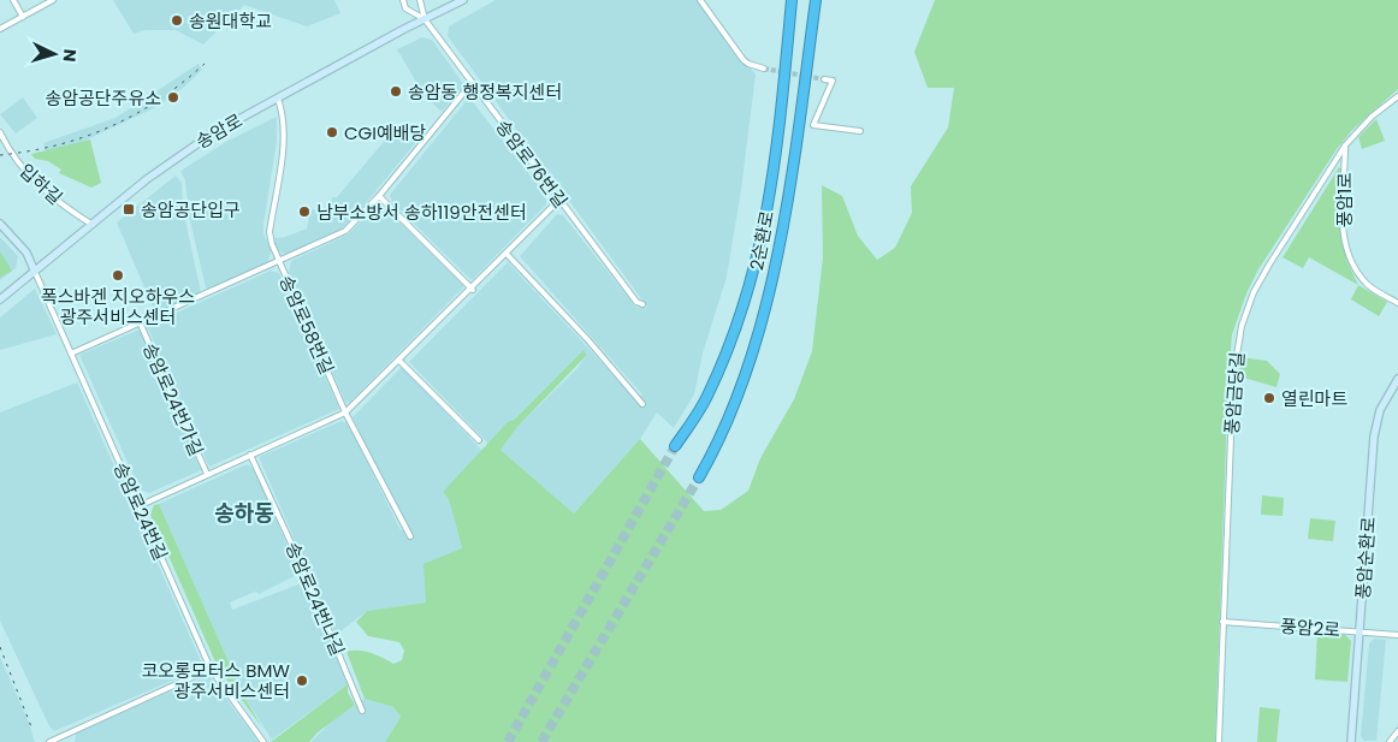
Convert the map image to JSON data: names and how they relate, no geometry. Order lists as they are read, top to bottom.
{
  "streets": {
    "highway": ["2순환로"],
    "main road": ["송암로", "풍암순환로"],
    "street": [
      "송암로76번길",
      "입하길",
      "풍암1로",
      "송암로58번길",
      "풍암금당길",
      "송암로24번가길",
      "송암로24번길",
      "송암로24번나길",
      "풍암2로"
    ]
  },
  "crossings": [
    ["송암로", "송암로76번길"],
    ["송암로", "입하길"],
    ["송암로", "송암로58번길"],
    ["송암로", "송암로24번길"],
    ["송암로76번길", "송암로24번가길"],
    ["풍암1로", "풍암금당길"],
    ["송암로58번길", "송암로24번가길"],
    ["풍암금당길", "풍암2로"],
    ["송암로24번가길", "송암로24번길"],
    ["풍암순환로", "풍암2로"]
  ],
  "districts": ["송하동"],
  "places": {
    "other": [
      "송원대학교",
      "송암동 행정복지센터",
      "송암공단주유소",
      "CGI예배당",
      "남부소방서 송하119안전센터",
      "폭스바겐 지오하우스 광주서비스센터",
      "열린마트",
      "코오롱모터스 BMW 광주서비스센터"
    ],
    "transit": ["송암공단입구"]
  },
  "north": "right"
}
